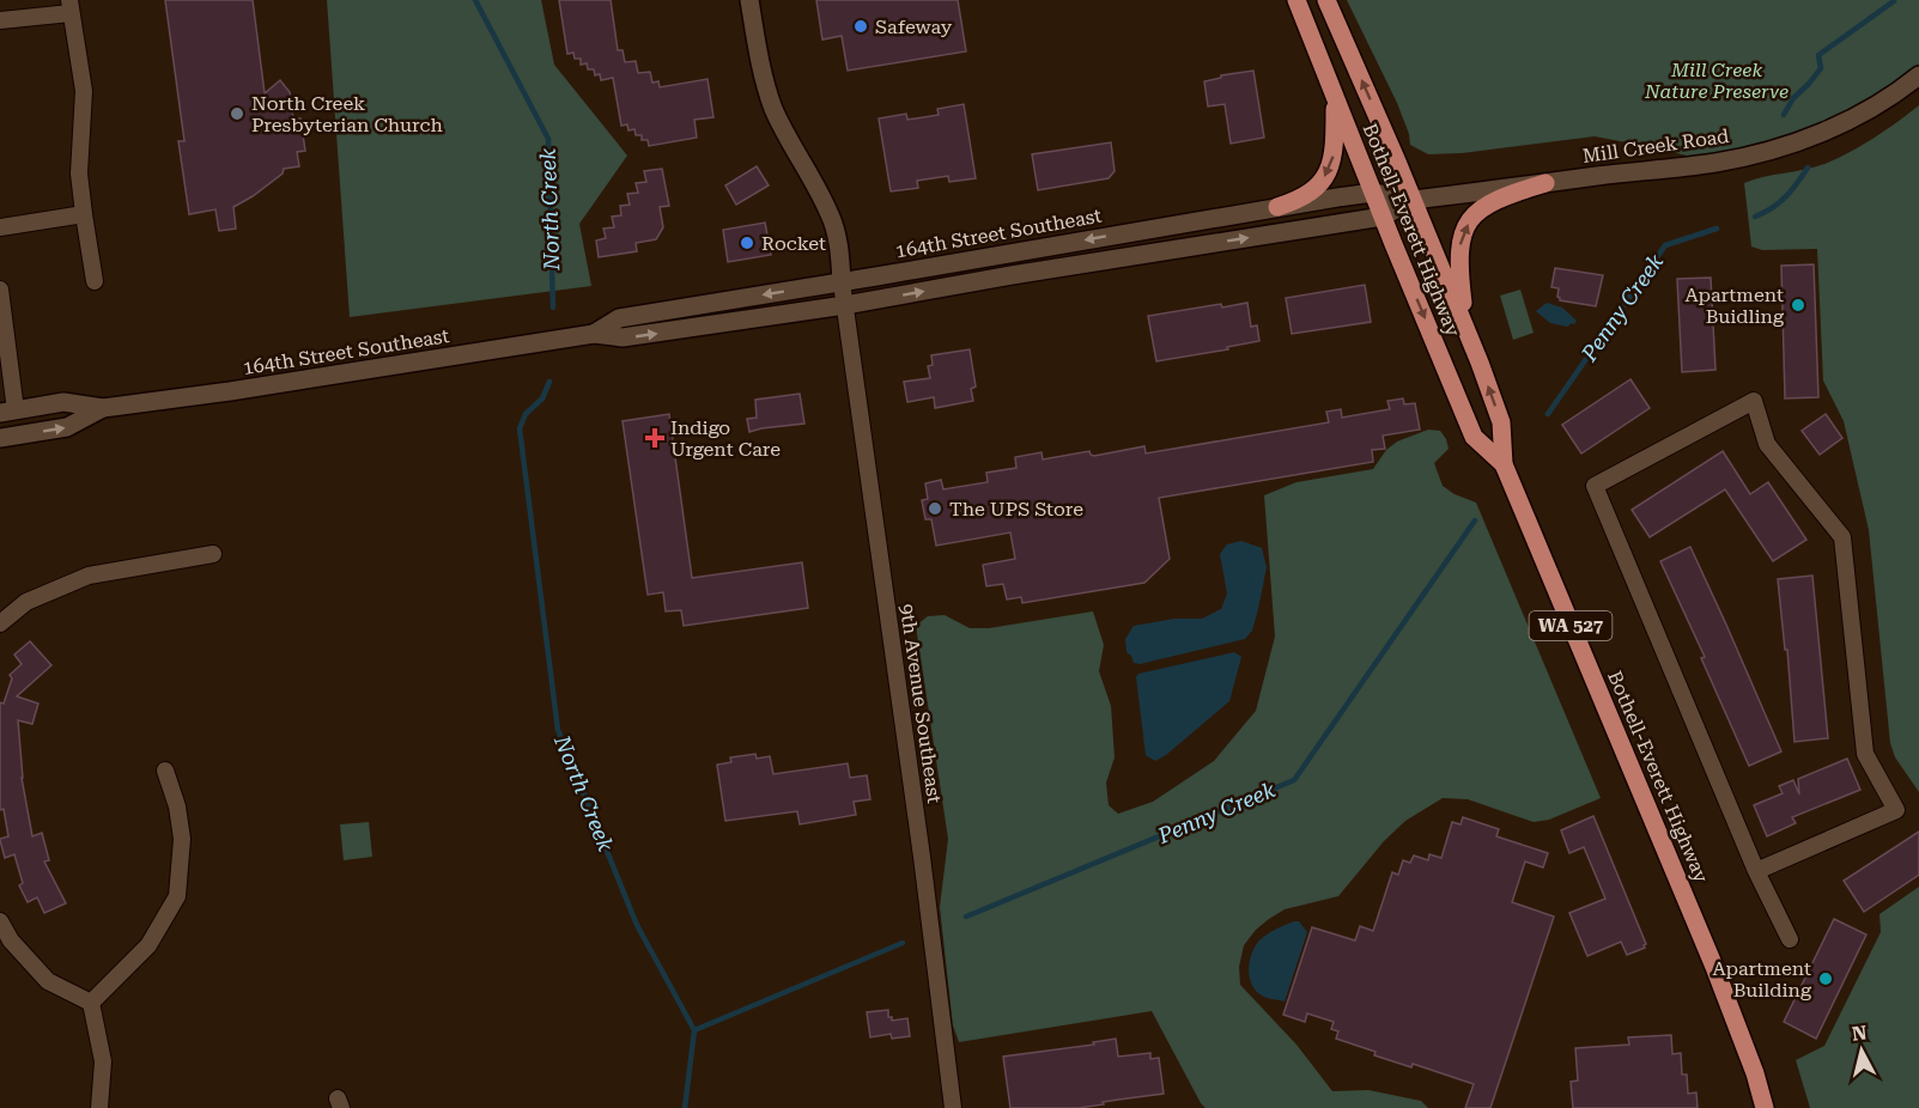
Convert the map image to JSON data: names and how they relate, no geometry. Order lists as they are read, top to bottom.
{
  "streets": {
    "main road": [
      "Mill Creek Road",
      "Bothell-Everett Highway",
      "164th Street Southeast",
      "WA 527"
    ],
    "street": ["9th Avenue Southeast"]
  },
  "crossings": [
    ["Mill Creek Road", "Bothell-Everett Highway"],
    ["Mill Creek Road", "164th Street Southeast"],
    ["Bothell-Everett Highway", "164th Street Southeast"],
    ["164th Street Southeast", "9th Avenue Southeast"]
  ],
  "water": ["North Creek", "Penny Creek"],
  "parks": ["Mill Creek Nature Preserve"],
  "places": {
    "other": [
      "Safeway",
      "North Creek Presbyterian Church",
      "Rocket",
      "Apartment Buidling",
      "The UPS Store",
      "Apartment Building"
    ],
    "health": ["Indigo Urgent Care"]
  },
  "north": "top"
}
